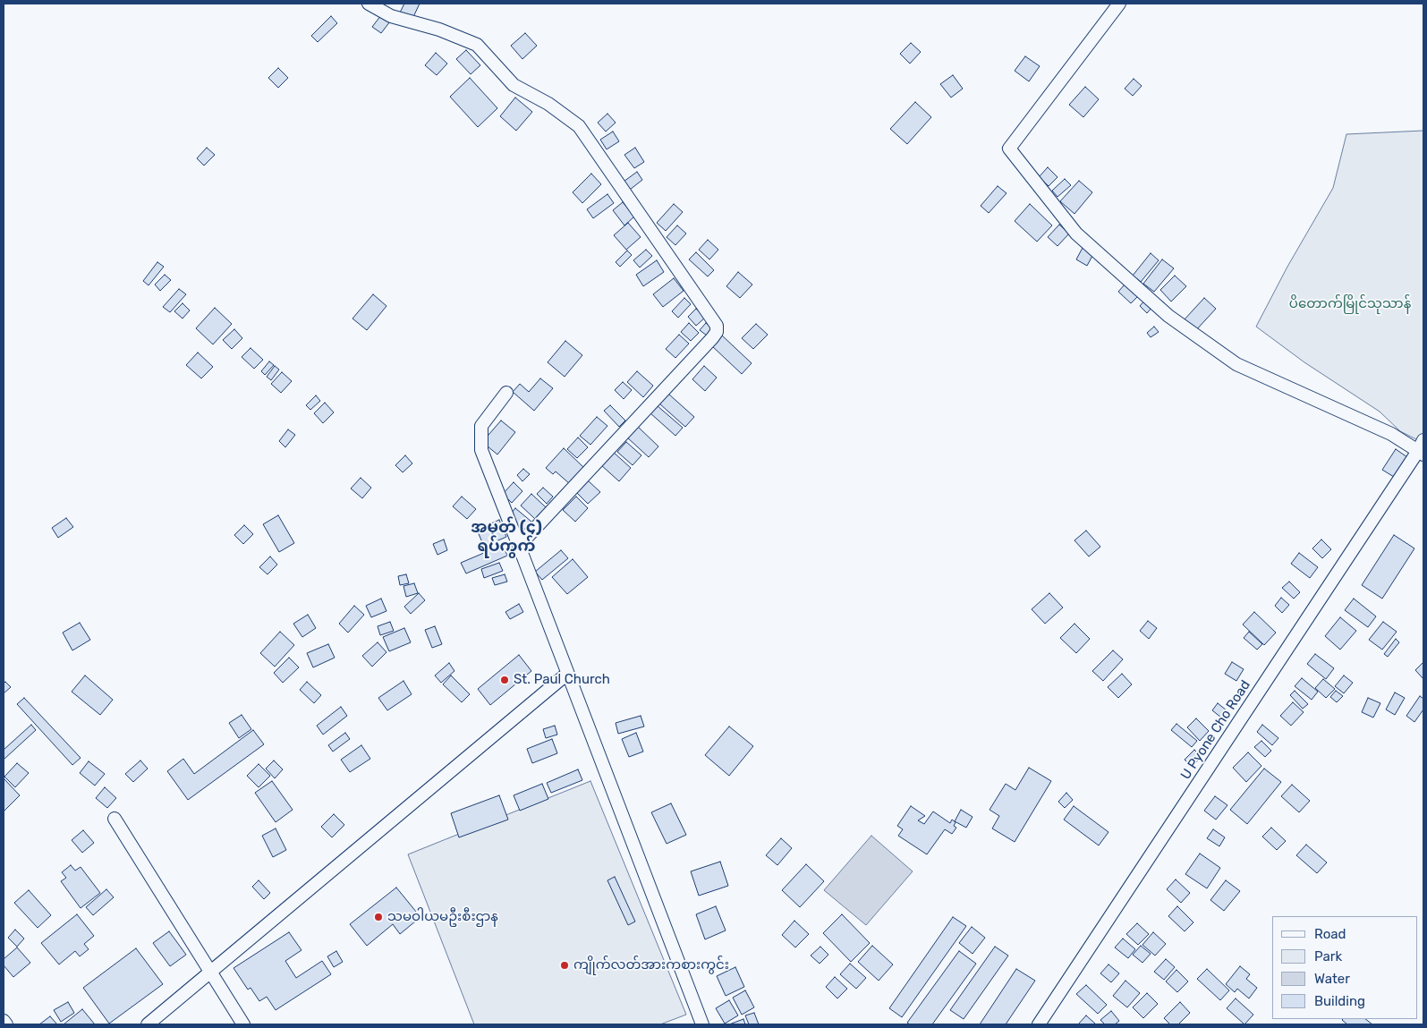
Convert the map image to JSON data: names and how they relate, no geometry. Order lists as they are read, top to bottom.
{
  "streets": {
    "street": ["U Pyone Cho Road"]
  },
  "districts": ["အမှတ် (၄) ရပ်ကွက်"],
  "parks": ["ပိတောက်မြိုင်သုသာန်"],
  "places": ["St. Paul Church", "သမဝါယမဦးစီးဌာန", "ကျိုက်လတ်အားကစားကွင်း"],
  "legend": [
    "Road",
    "Park",
    "Water",
    "Building"
  ]
}
